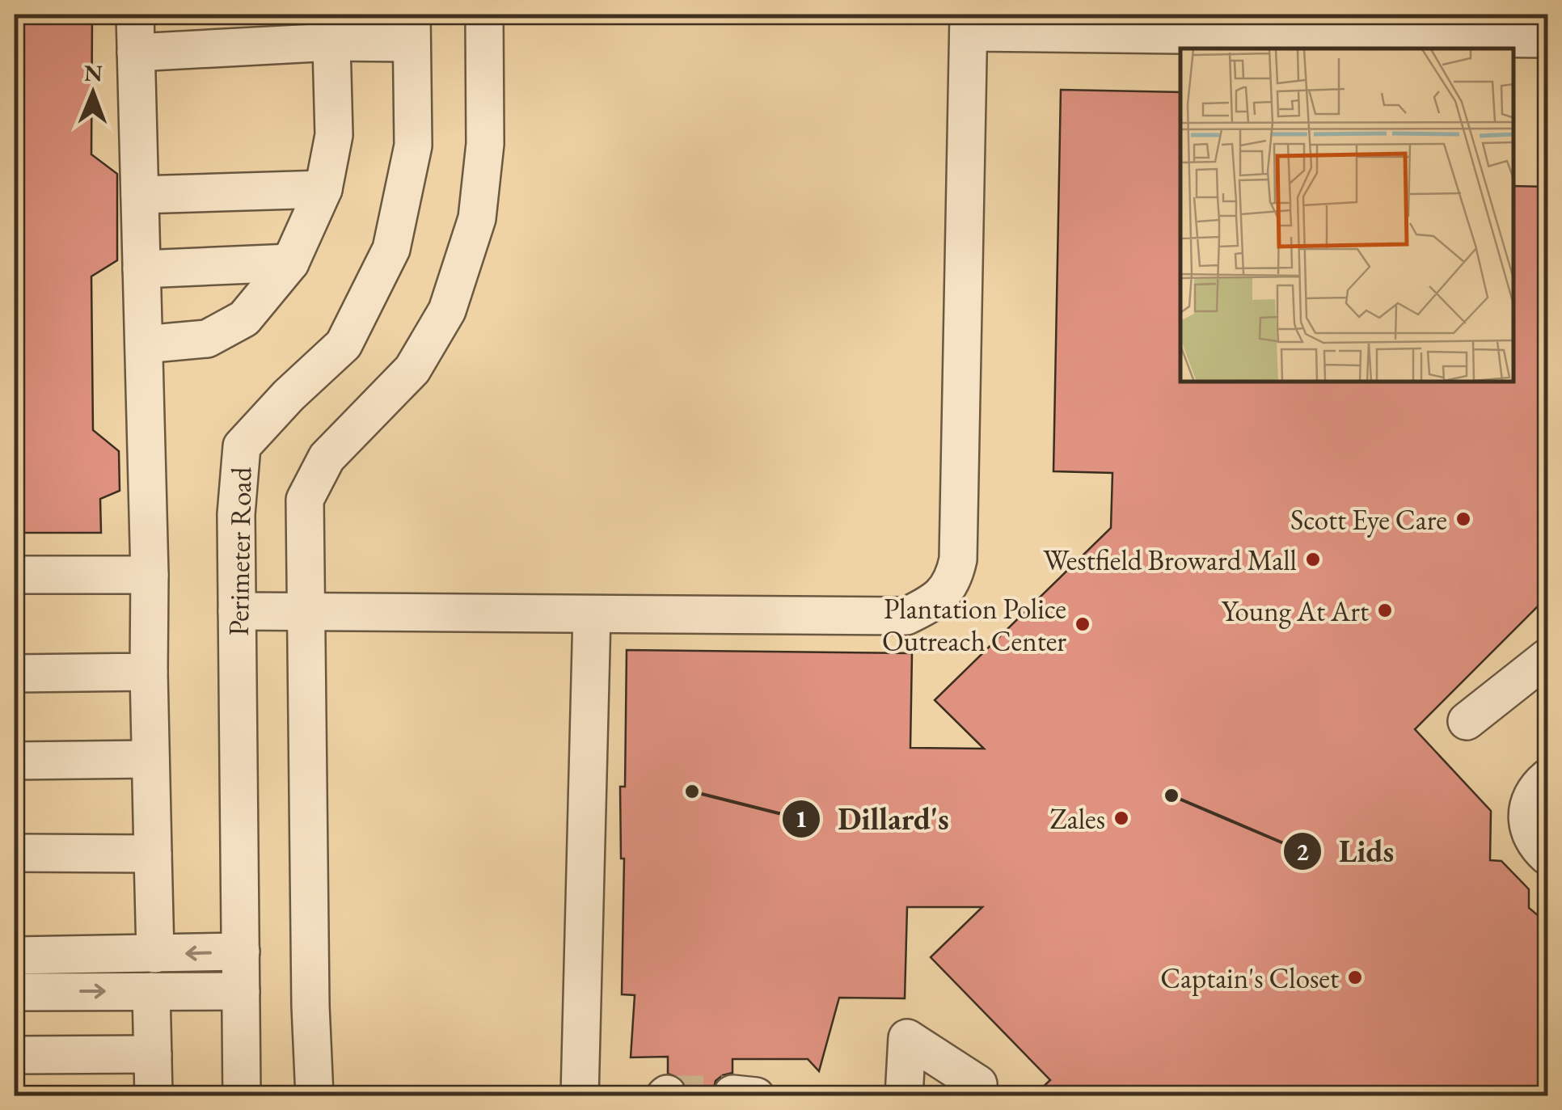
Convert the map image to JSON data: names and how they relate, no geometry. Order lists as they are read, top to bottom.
{
  "streets": {
    "street": ["Perimeter Road"]
  },
  "places": [
    "Scott Eye Care",
    "Westfield Broward Mall",
    "Young At Art",
    "Plantation Police Outreach Center",
    "Dillard's",
    "Lids",
    "Zales",
    "Captain's Closet"
  ],
  "north": "top"
}
